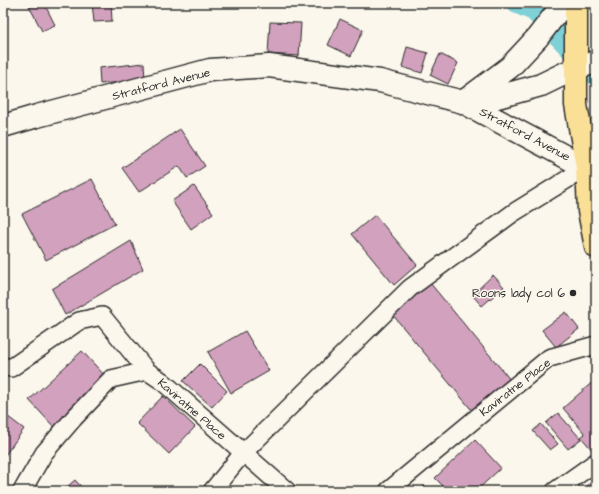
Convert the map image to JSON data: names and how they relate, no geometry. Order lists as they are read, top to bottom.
{
  "streets": {
    "main road": ["Stratford Avenue"],
    "street": ["Kaviratne Place"]
  },
  "places": ["Roons lady col 6"]
}
